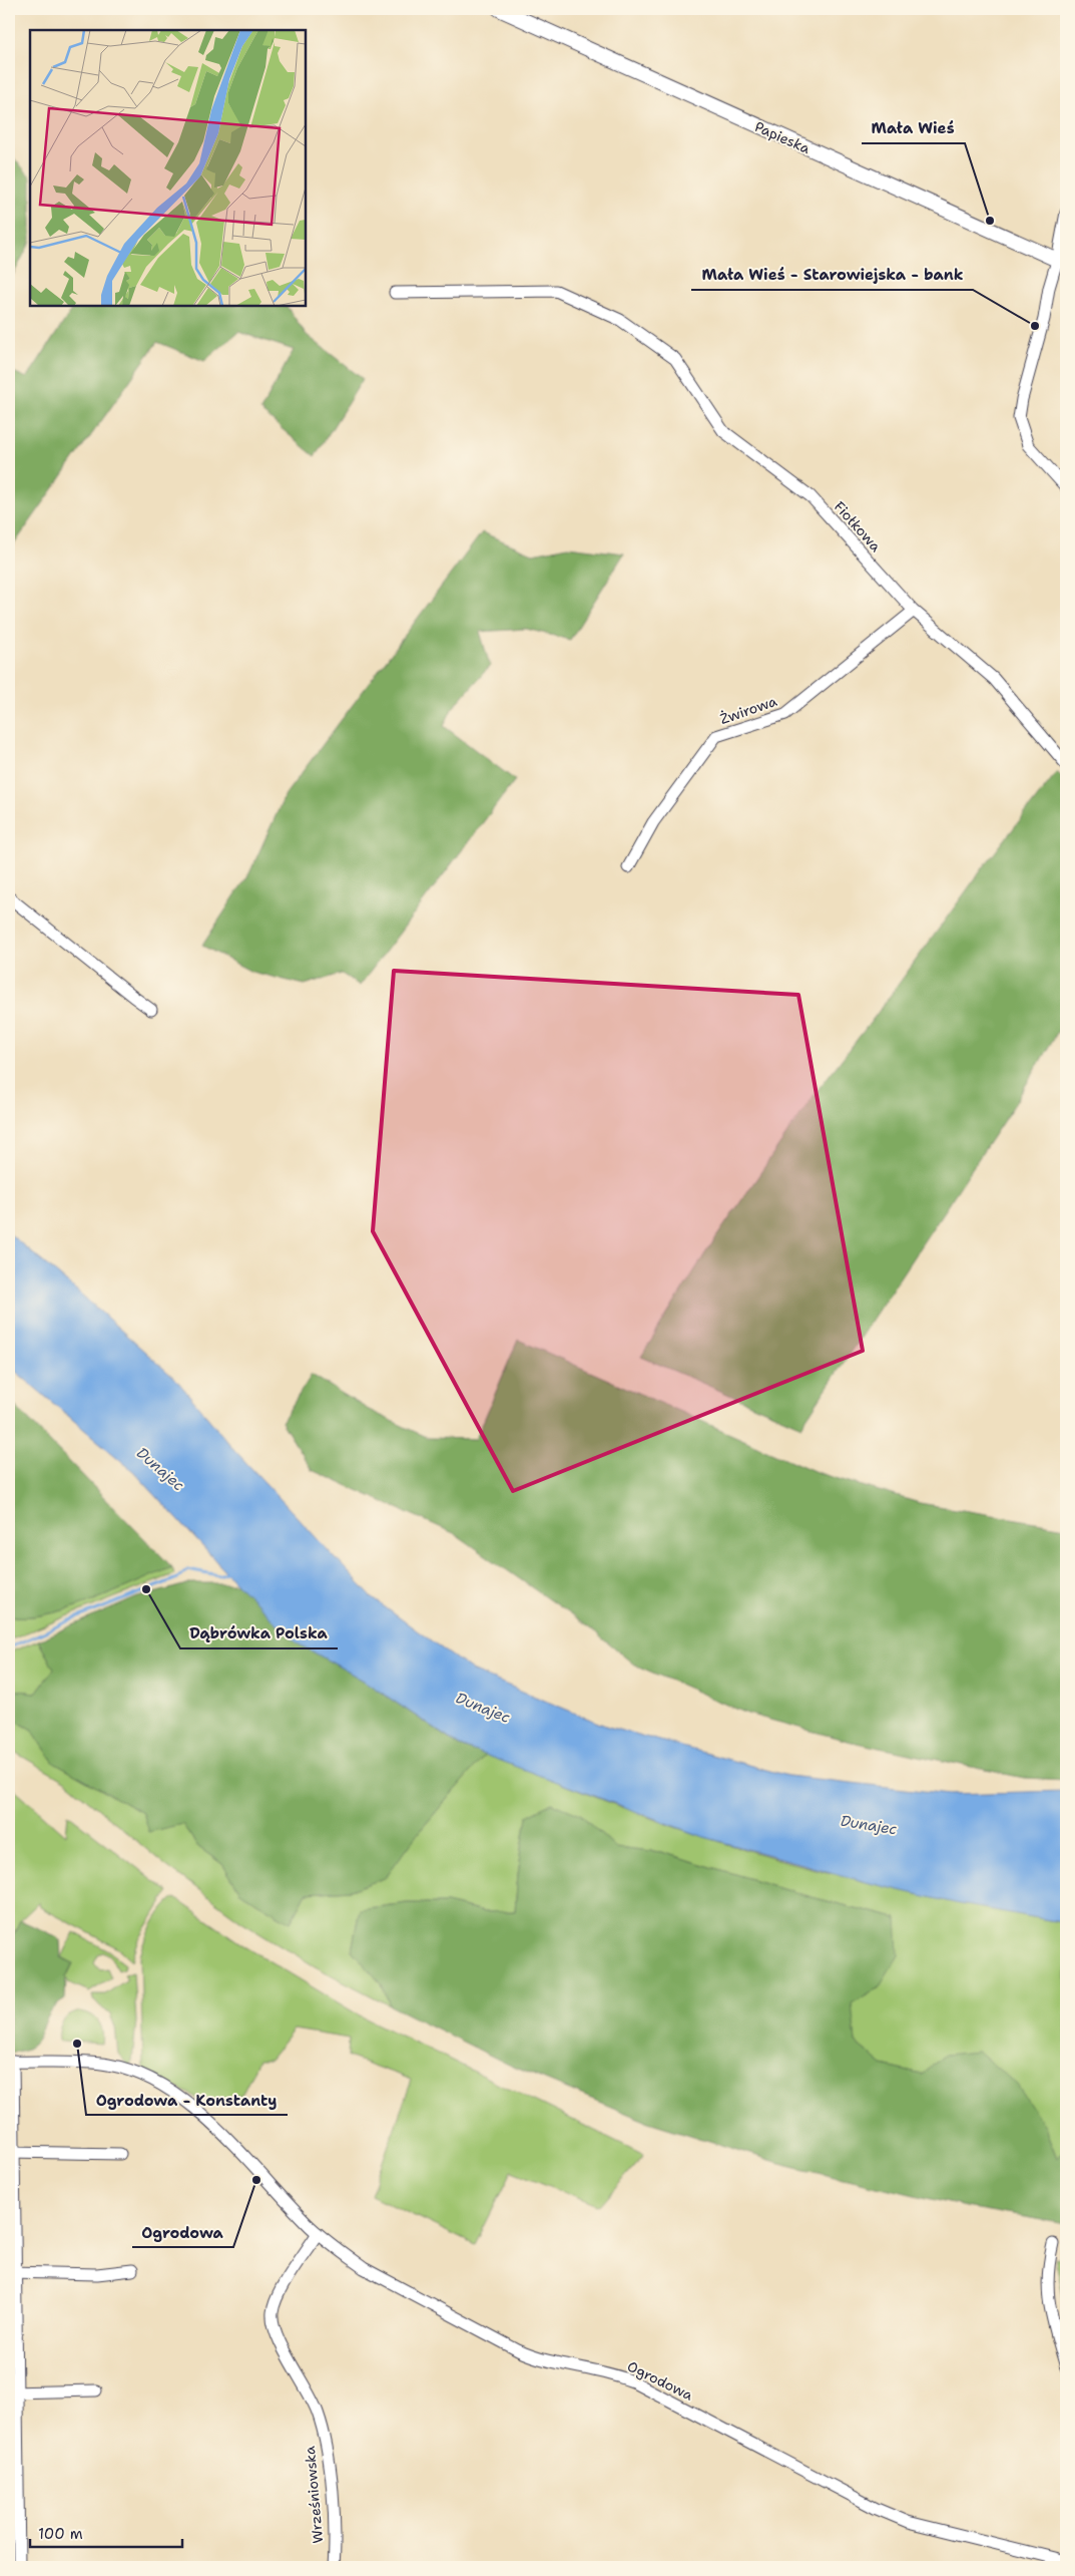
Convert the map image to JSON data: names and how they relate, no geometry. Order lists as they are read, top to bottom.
{
  "streets": {
    "street": [
      "Papieska",
      "Fiołkowa",
      "Żwirowa",
      "Ogrodowa",
      "Wrześniowska"
    ]
  },
  "crossings": [
    ["Fiołkowa", "Żwirowa"],
    ["Ogrodowa", "Wrześniowska"]
  ],
  "water": ["Dunajec"],
  "places": [
    "Mała Wieś",
    "Mała Wieś - Starowiejska - bank",
    "Dąbrówka Polska",
    "Ogrodowa - Konstanty",
    "Ogrodowa"
  ],
  "scale_bar": "100 m"
}
